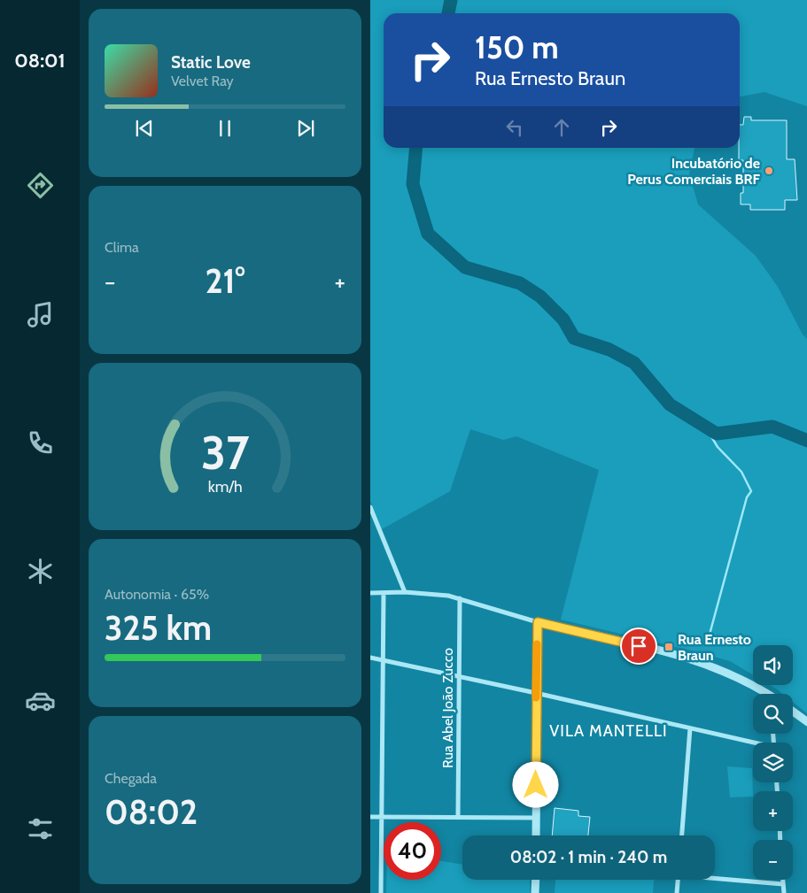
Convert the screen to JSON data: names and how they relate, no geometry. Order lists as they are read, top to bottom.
{
  "streets": {
    "street": ["Rua Abel João Zucco"]
  },
  "districts": ["VILA MANTELLI"],
  "places": {
    "other": ["Incubatório de Perus Comerciais BRF"],
    "transit": ["Rua Ernesto Braun"]
  },
  "page": {
    "tabs": "08:01",
    "turn": ["150 m", "Rua Ernesto Braun"],
    "song": ["Static Love", "Velvet Ray"],
    "tile": [
      "Clima",
      ["Autonomia · 65%", "325 km"],
      ["Chegada", "08:02"]
    ],
    "heat": ["−", "21°", "+"],
    "map_buttons": ["+", "−"],
    "limit": "40",
    "trip": "08:02 · 1 min · 240 m",
    "gauge": ["37", "km/h"]
  }
}
